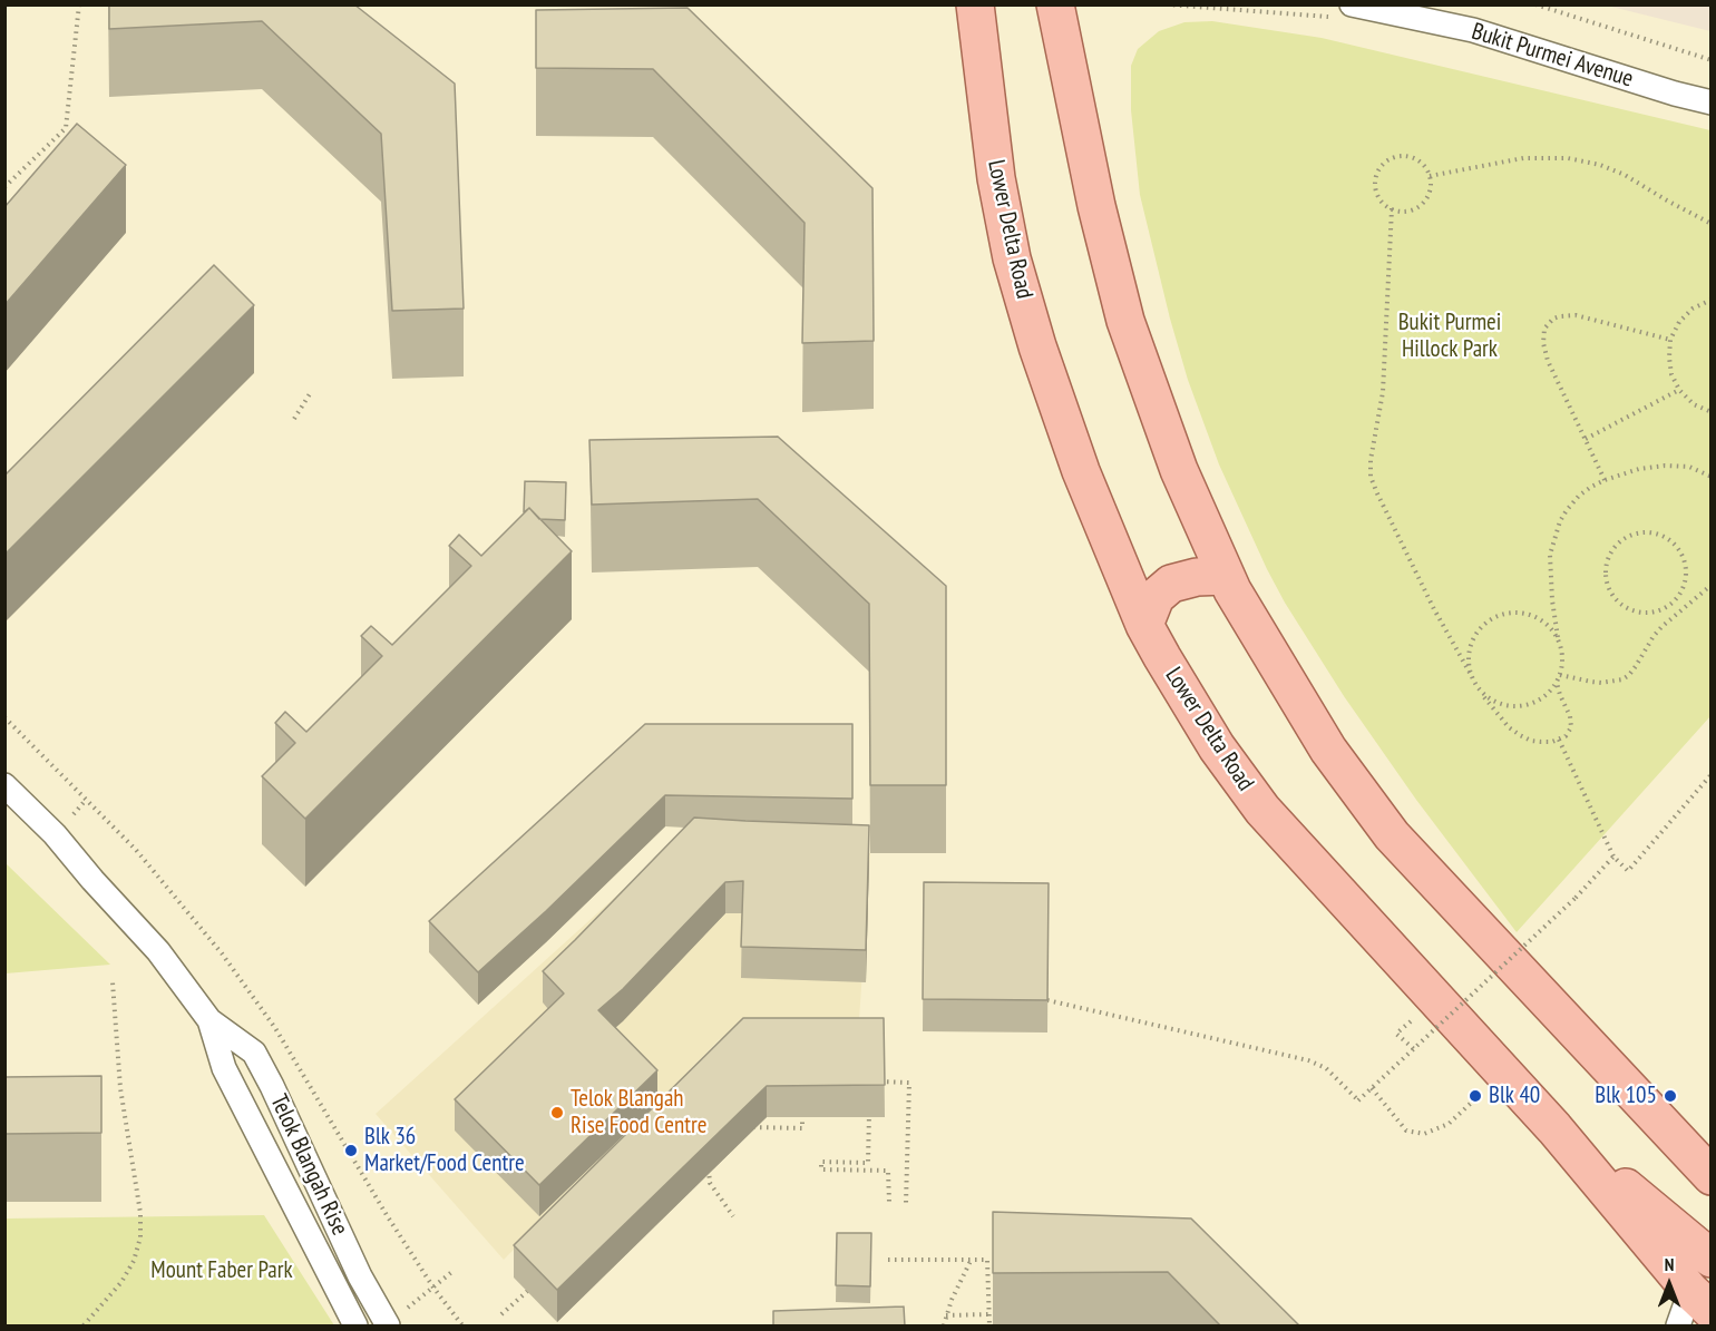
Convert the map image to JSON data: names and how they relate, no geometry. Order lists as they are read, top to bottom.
{
  "streets": {
    "main road": ["Lower Delta Road"],
    "street": ["Bukit Purmei Avenue", "Telok Blangah Rise"]
  },
  "parks": ["Bukit Purmei Hillock Park", "Mount Faber Park"],
  "places": [
    "Blk 40",
    "Blk 105",
    "Telok Blangah Rise Food Centre",
    "Blk 36 Market/Food Centre"
  ],
  "north": "top"
}
